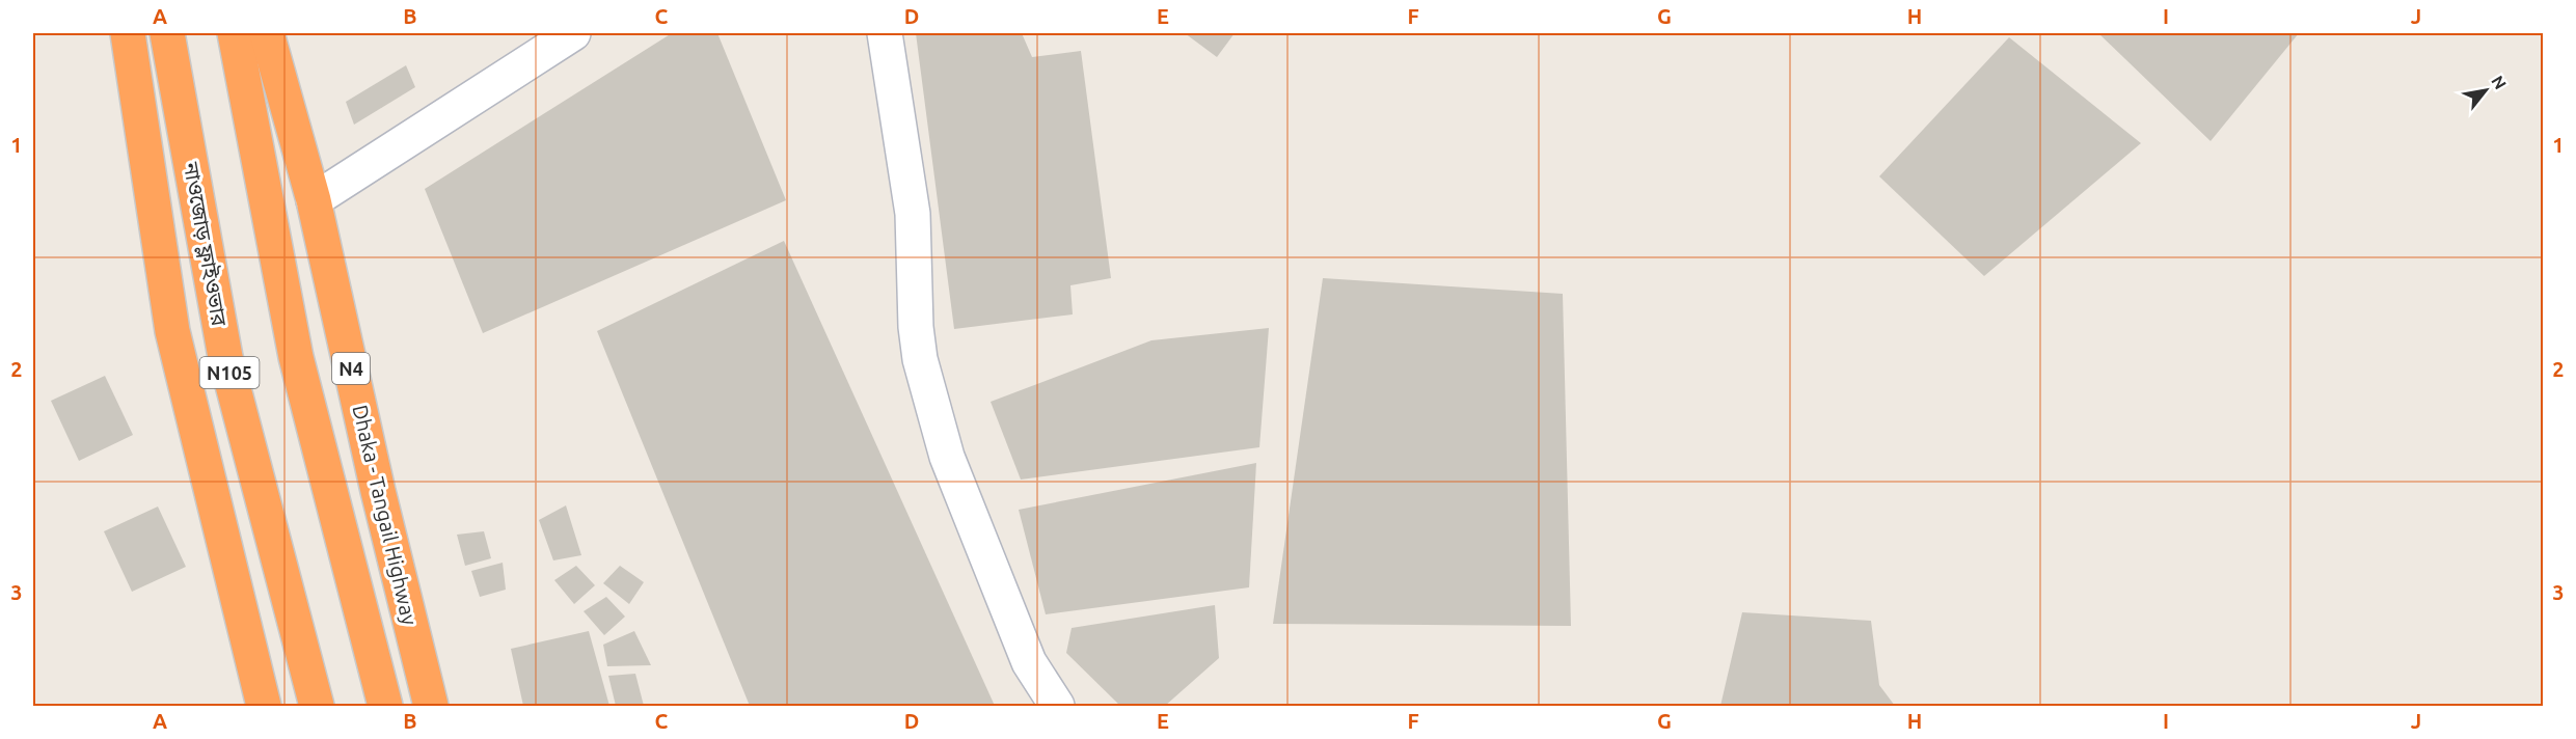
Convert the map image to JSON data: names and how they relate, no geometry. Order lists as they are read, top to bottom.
{
  "streets": {
    "highway": [
      "নাওজোড় ফ্লাইওভার",
      "N4",
      "N105",
      "Dhaka - Tangail Highway"
    ]
  },
  "north": "top right",
  "grid": {
    "columns": [
      "A",
      "B",
      "C",
      "D",
      "E",
      "F",
      "G",
      "H",
      "I",
      "J"
    ],
    "rows": ["1", "2", "3"]
  }
}
